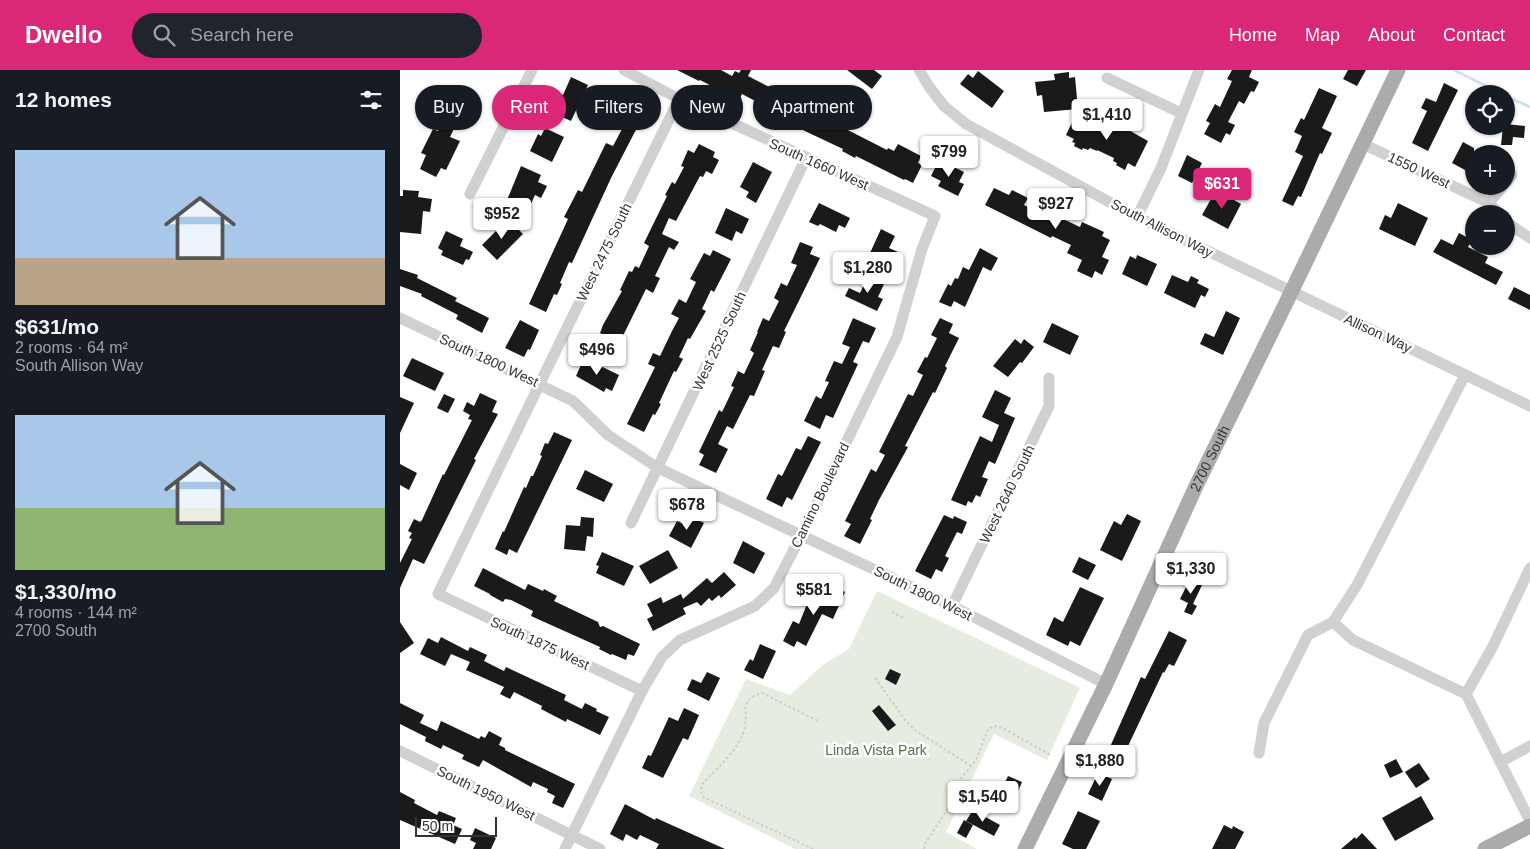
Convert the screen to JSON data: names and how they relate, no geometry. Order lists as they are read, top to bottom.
{
  "streets": {
    "main road": ["2700 South"],
    "street": [
      "South 1660 West",
      "1550 West",
      "South Allison Way",
      "West 2475 South",
      "Allison Way",
      "West 2525 South",
      "South 1800 West",
      "West 2640 South",
      "Camino Boulevard",
      "South 1875 West",
      "South 1950 West"
    ]
  },
  "crossings": [
    ["South 1660 West", "West 2525 South"],
    ["South 1660 West", "Camino Boulevard"],
    ["1550 West", "2700 South"],
    ["South Allison Way", "Allison Way"],
    ["South Allison Way", "2700 South"],
    ["West 2475 South", "South 1800 West"],
    ["West 2475 South", "South 1875 West"],
    ["Allison Way", "2700 South"],
    ["West 2525 South", "South 1800 West"],
    ["South 1800 West", "2700 South"],
    ["South 1800 West", "West 2640 South"],
    ["South 1800 West", "Camino Boulevard"],
    ["Camino Boulevard", "South 1875 West"],
    ["Camino Boulevard", "South 1950 West"]
  ],
  "parks": ["Linda Vista Park"],
  "scale_bar": "50 m",
  "page": {
    "header": "Dwello",
    "search": "Search here",
    "nav": [
      "Home",
      "Map",
      "About",
      "Contact"
    ],
    "heading": "12 homes",
    "map_buttons": ["+", "−"],
    "chip": [
      "Buy",
      "Rent",
      "Filters",
      "New",
      "Apartment"
    ],
    "price": [
      "$1,410",
      "$799",
      "$631",
      "$927",
      "$952",
      "$1,280",
      "$496",
      "$678",
      "$1,330",
      "$581",
      "$1,880",
      "$1,540"
    ],
    "list": [
      {
        "name": "$631/mo",
        "note": "2 rooms · 64 m² · South Allison Way"
      },
      {
        "name": "$1,330/mo",
        "note": "4 rooms · 144 m² · 2700 South"
      }
    ],
    "scale": "50 m"
  }
}
